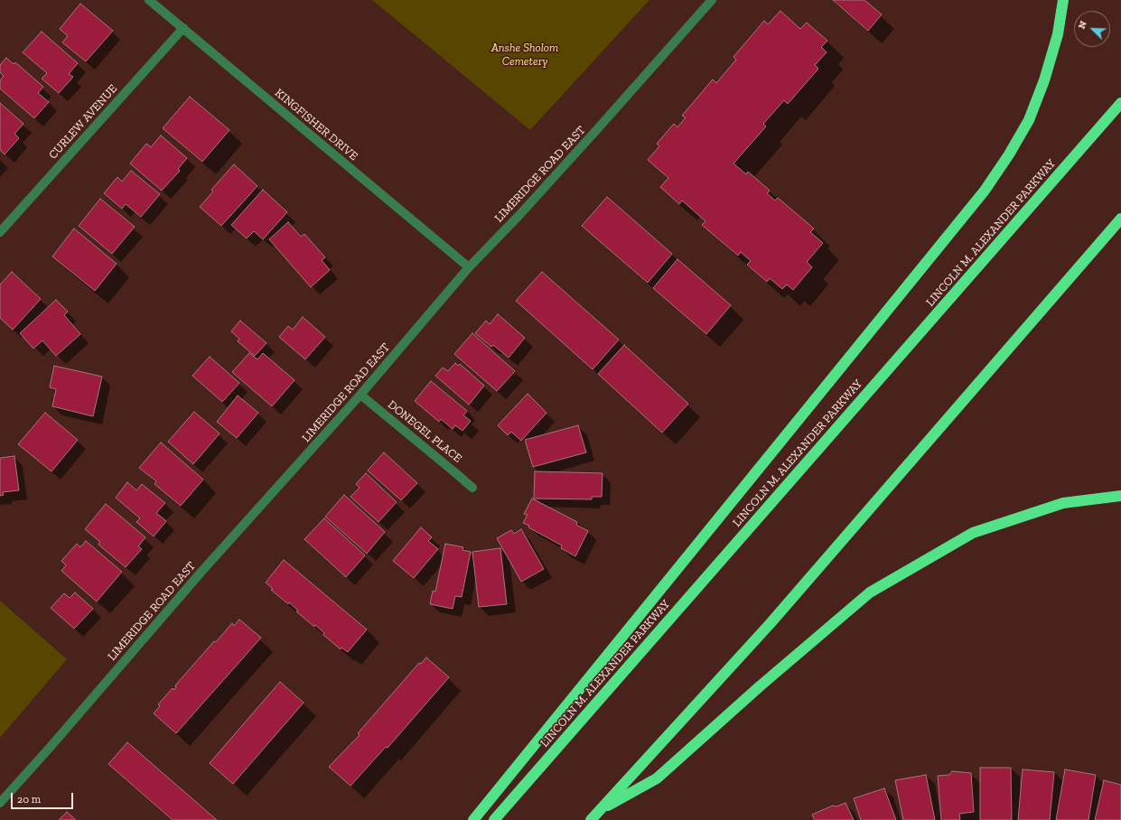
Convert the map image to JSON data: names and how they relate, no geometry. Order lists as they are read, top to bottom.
{
  "streets": {
    "highway": ["LINCOLN M. ALEXANDER PARKWAY"],
    "street": [
      "CURLEW AVENUE",
      "KINGFISHER DRIVE",
      "LIMERIDGE ROAD EAST",
      "DONEGEL PLACE"
    ]
  },
  "crossings": [
    ["CURLEW AVENUE", "KINGFISHER DRIVE"],
    ["KINGFISHER DRIVE", "LIMERIDGE ROAD EAST"],
    ["LIMERIDGE ROAD EAST", "DONEGEL PLACE"]
  ],
  "parks": ["Anshe Sholom Cemetery"],
  "scale_bar": "20 m",
  "north": "top left"
}
